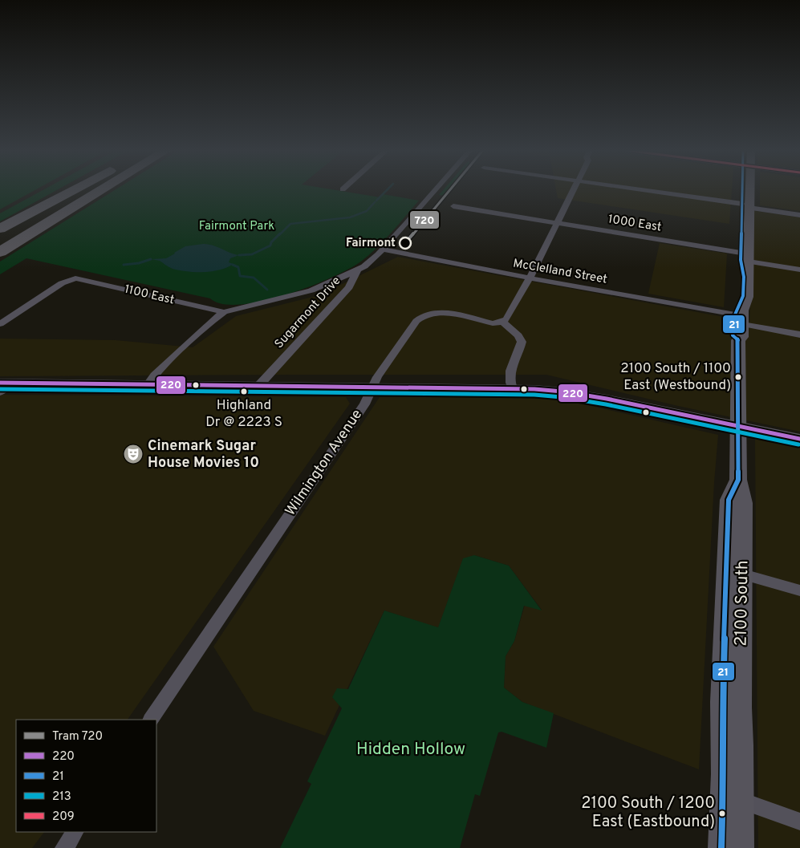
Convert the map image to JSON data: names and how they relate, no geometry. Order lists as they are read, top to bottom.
{
  "streets": {
    "main road": ["2100 South"],
    "street": [
      "1000 East",
      "McClelland Street",
      "1100 East",
      "Sugarmont Drive",
      "Wilmington Avenue"
    ]
  },
  "crossings": [
    ["1000 East", "2100 South"],
    ["McClelland Street", "Sugarmont Drive"],
    ["McClelland Street", "2100 South"]
  ],
  "parks": ["Fairmont Park", "Hidden Hollow"],
  "places": {
    "other": [
      "Fairmont",
      "2100 South / 1100 East (Westbound)",
      "Highland Dr @ 2223 S",
      "2100 South / 1200 East (Eastbound)"
    ],
    "theatre": ["Cinemark Sugar House Movies 10"]
  },
  "lines": [
    "tram line 720",
    "transit line 21",
    "transit line 220",
    "transit line 213"
  ],
  "legend": [
    "Tram 720",
    "220",
    "21",
    "213",
    "209"
  ]
}
